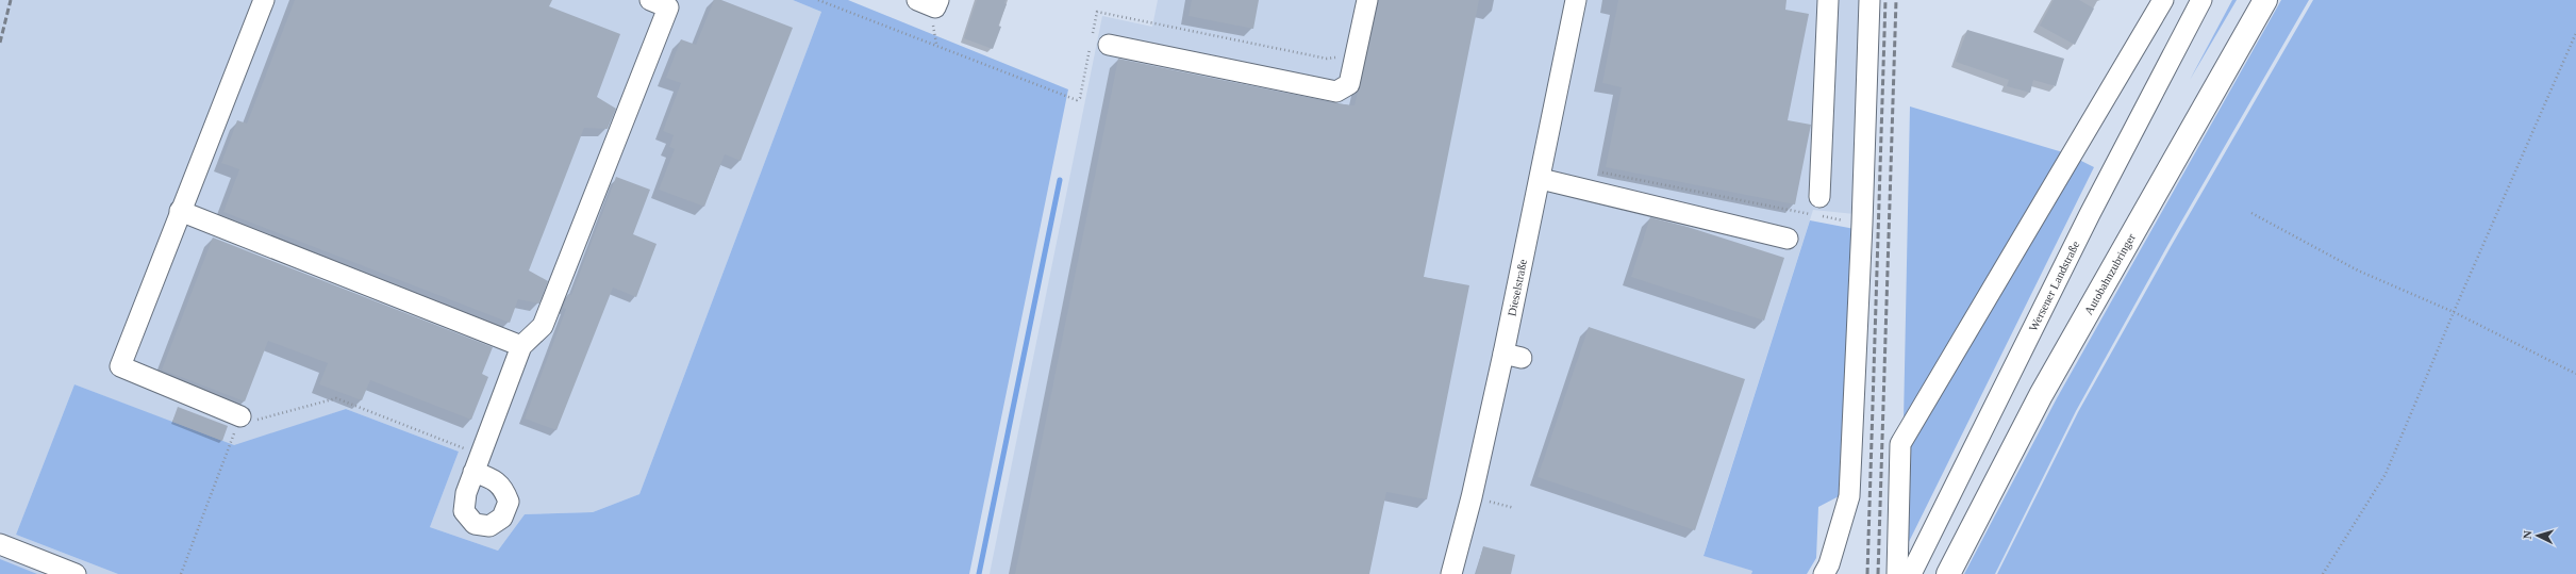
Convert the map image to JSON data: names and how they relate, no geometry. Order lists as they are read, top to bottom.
{
  "streets": {
    "highway": ["Autobahnzubringer"],
    "street": ["Wersener Landstraße", "Dieselstraße"]
  },
  "north": "left"
}
